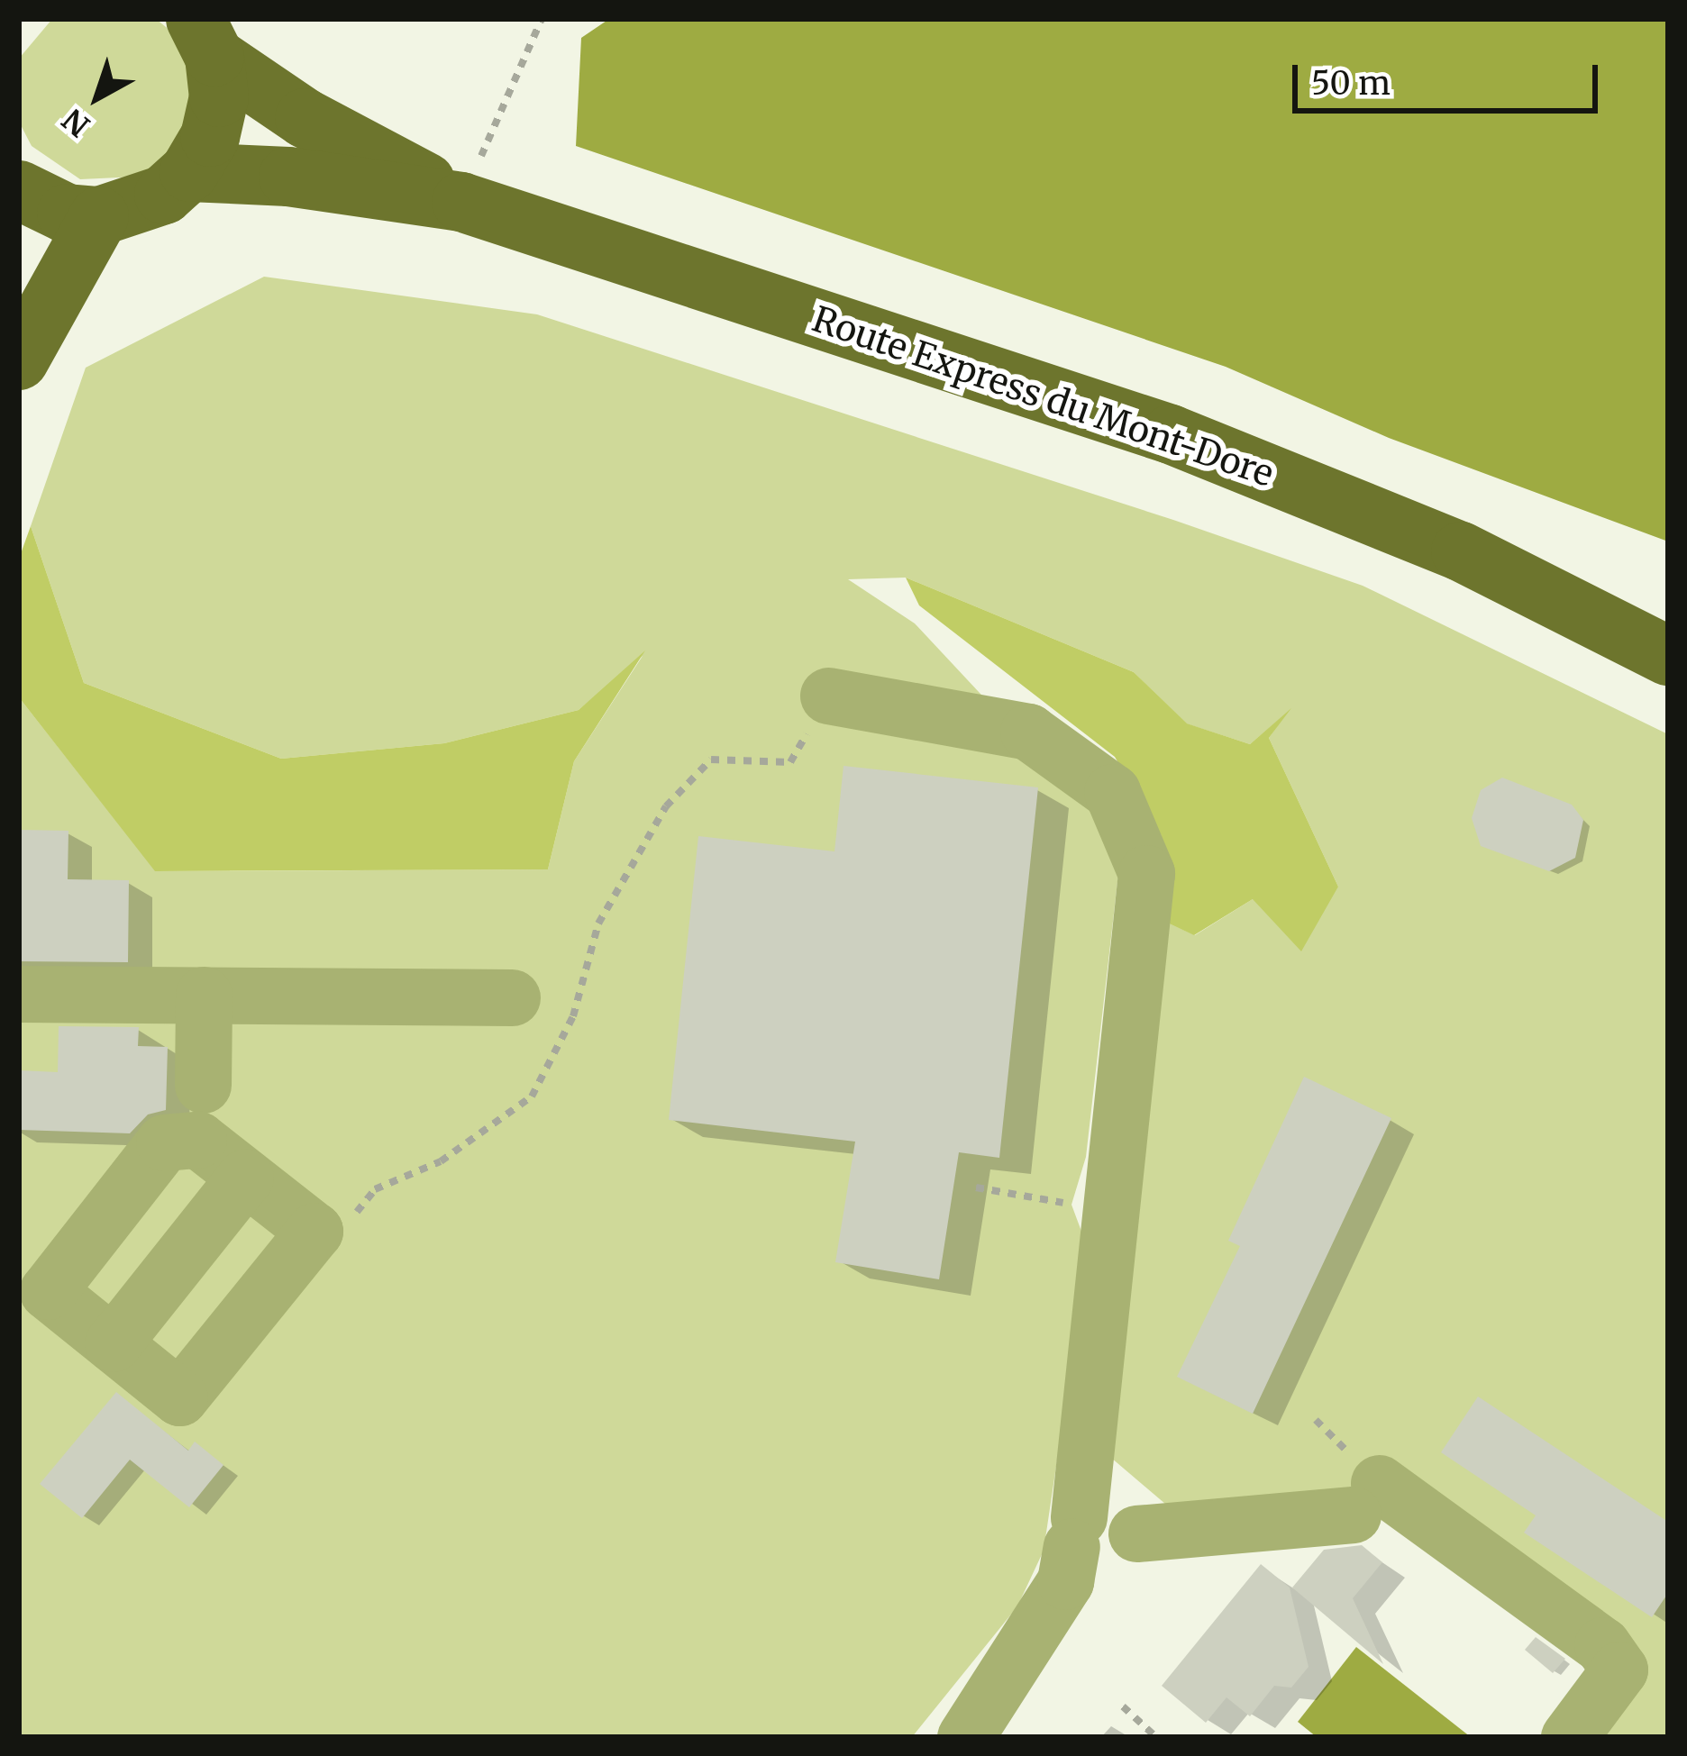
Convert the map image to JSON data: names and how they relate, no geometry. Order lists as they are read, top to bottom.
{
  "streets": {
    "main road": ["Route Express du Mont-Dore"]
  },
  "scale_bar": "50 m",
  "north": "bottom left"
}
